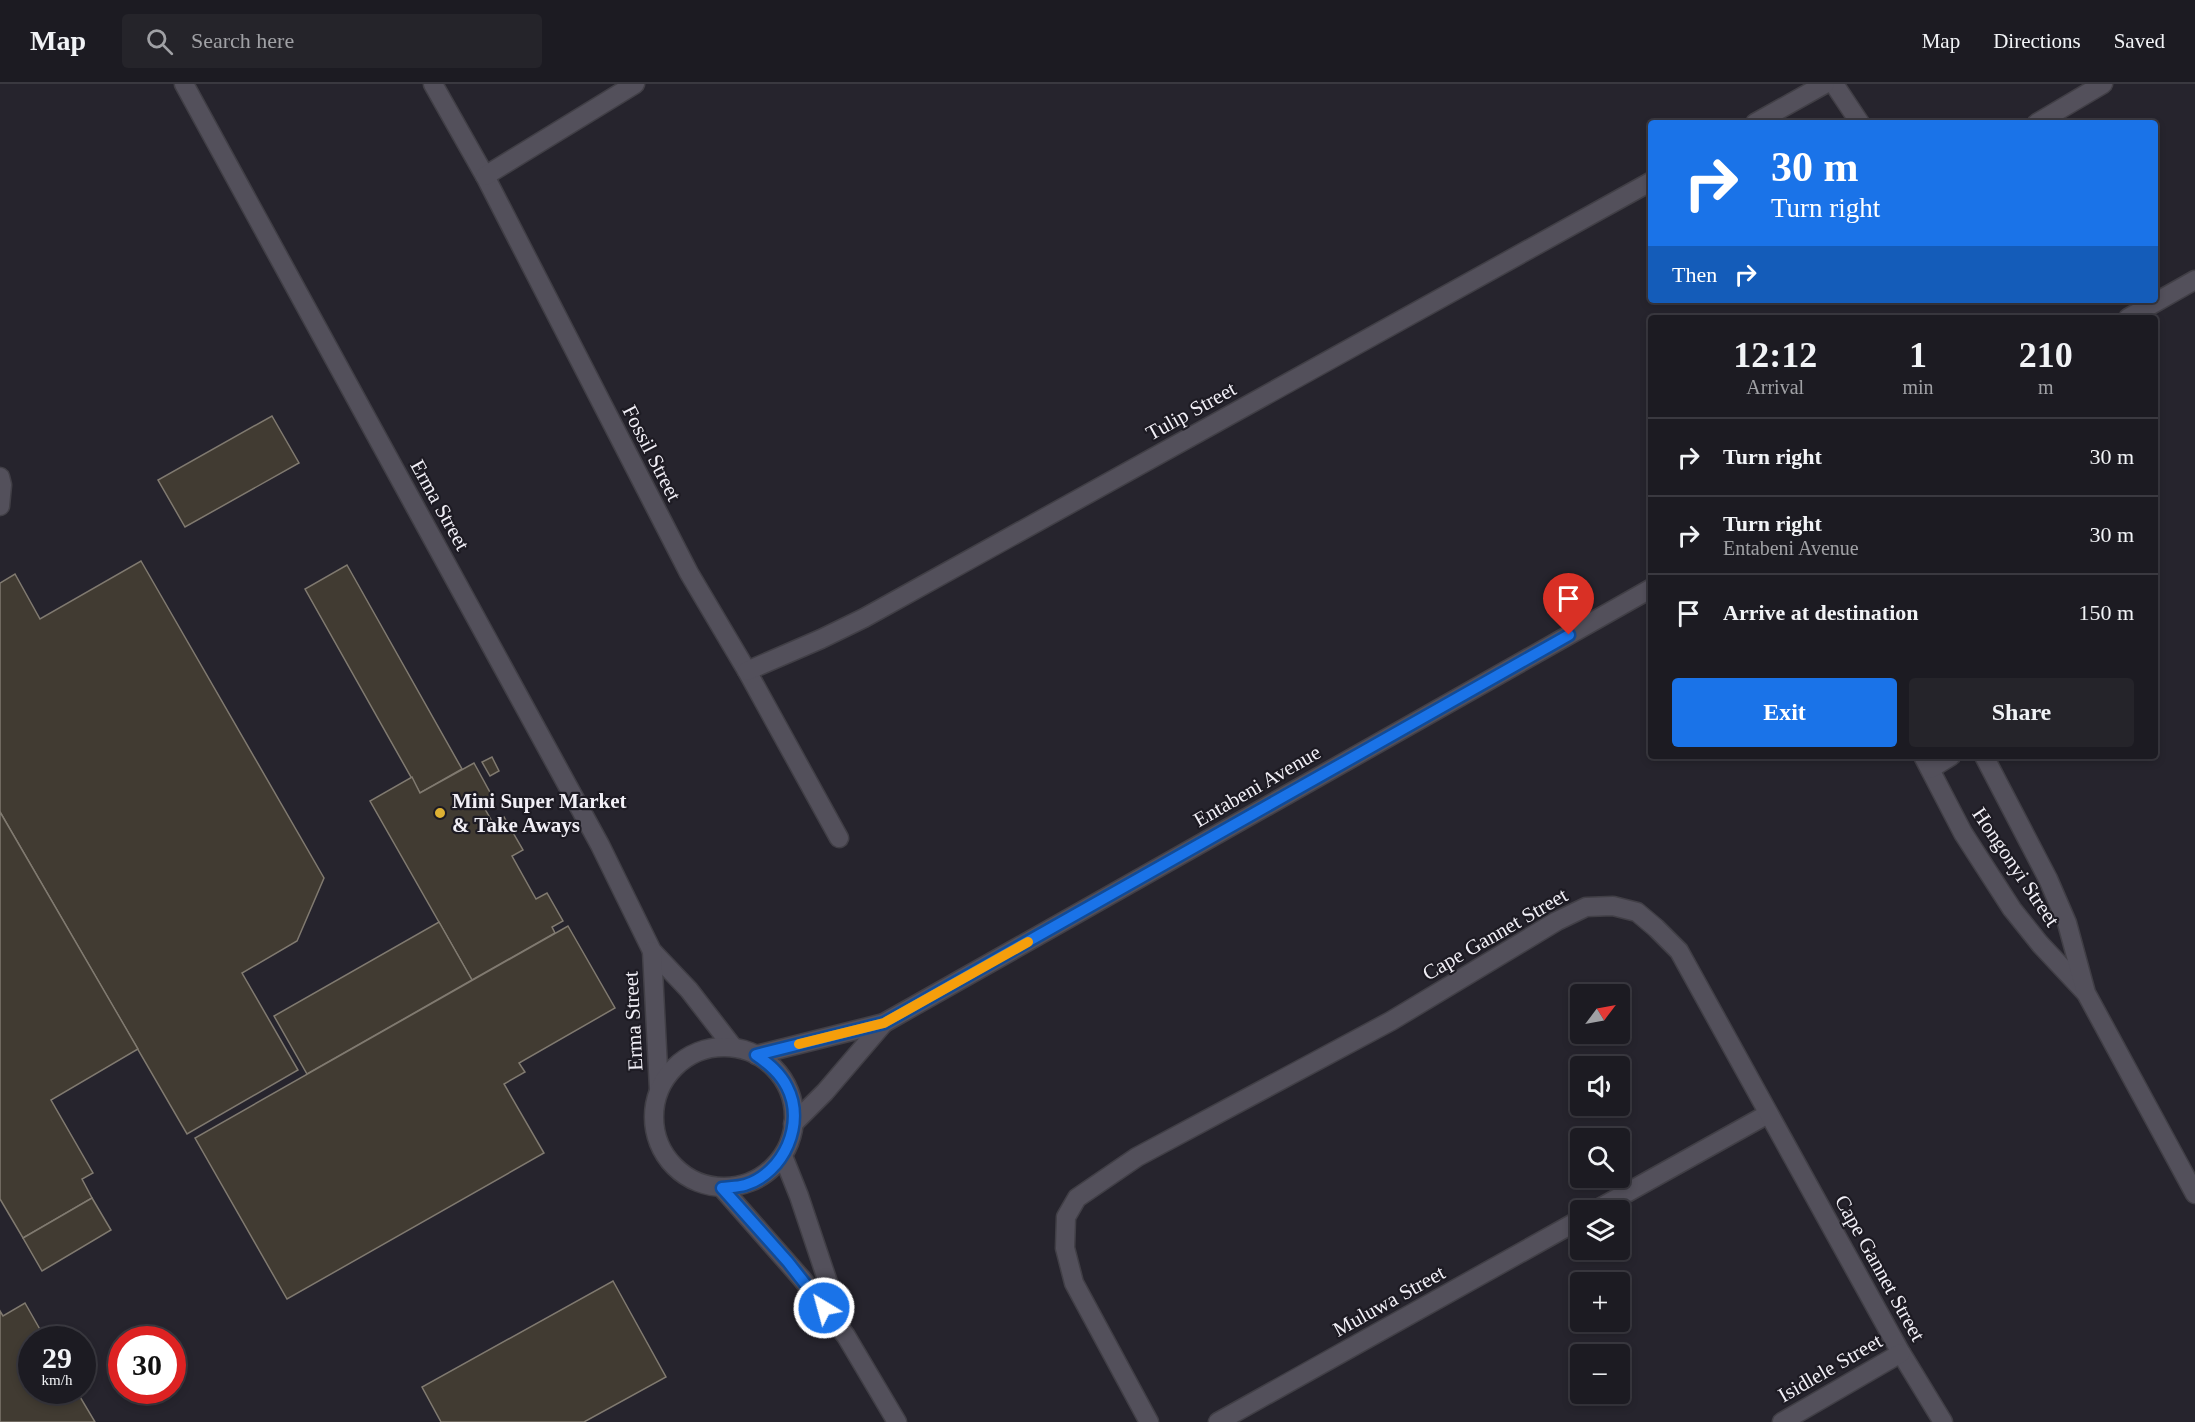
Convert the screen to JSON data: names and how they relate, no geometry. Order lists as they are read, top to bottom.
{
  "streets": {
    "street": [
      "Tulip Street",
      "Fossil Street",
      "Erma Street",
      "Entabeni Avenue",
      "Hongonyi Street",
      "Cape Gannet Street",
      "Muluwa Street",
      "Isidlele Street"
    ]
  },
  "crossings": [
    ["Tulip Street", "Fossil Street"],
    ["Erma Street", "Entabeni Avenue"],
    ["Cape Gannet Street", "Isidlele Street"]
  ],
  "places": ["Mini Super Market & Take Aways"],
  "north": "top right",
  "page": {
    "header": "Map",
    "search": "Search here",
    "nav": ["Map", "Directions", "Saved"],
    "turn": ["30 m", "Turn right"],
    "then": "Then",
    "eta": [
      "12:12",
      "Arrival",
      "1",
      "min",
      "210",
      "m"
    ],
    "list": [
      {
        "name": "Turn right",
        "value": "30 m"
      },
      {
        "name": "Turn right",
        "note": "Entabeni Avenue",
        "value": "30 m"
      },
      {
        "name": "Arrive at destination",
        "value": "150 m"
      }
    ],
    "buttons": ["Exit", "Share"],
    "map_buttons": ["+", "−"],
    "speed": "29 km/h",
    "limit": "30"
  }
}
